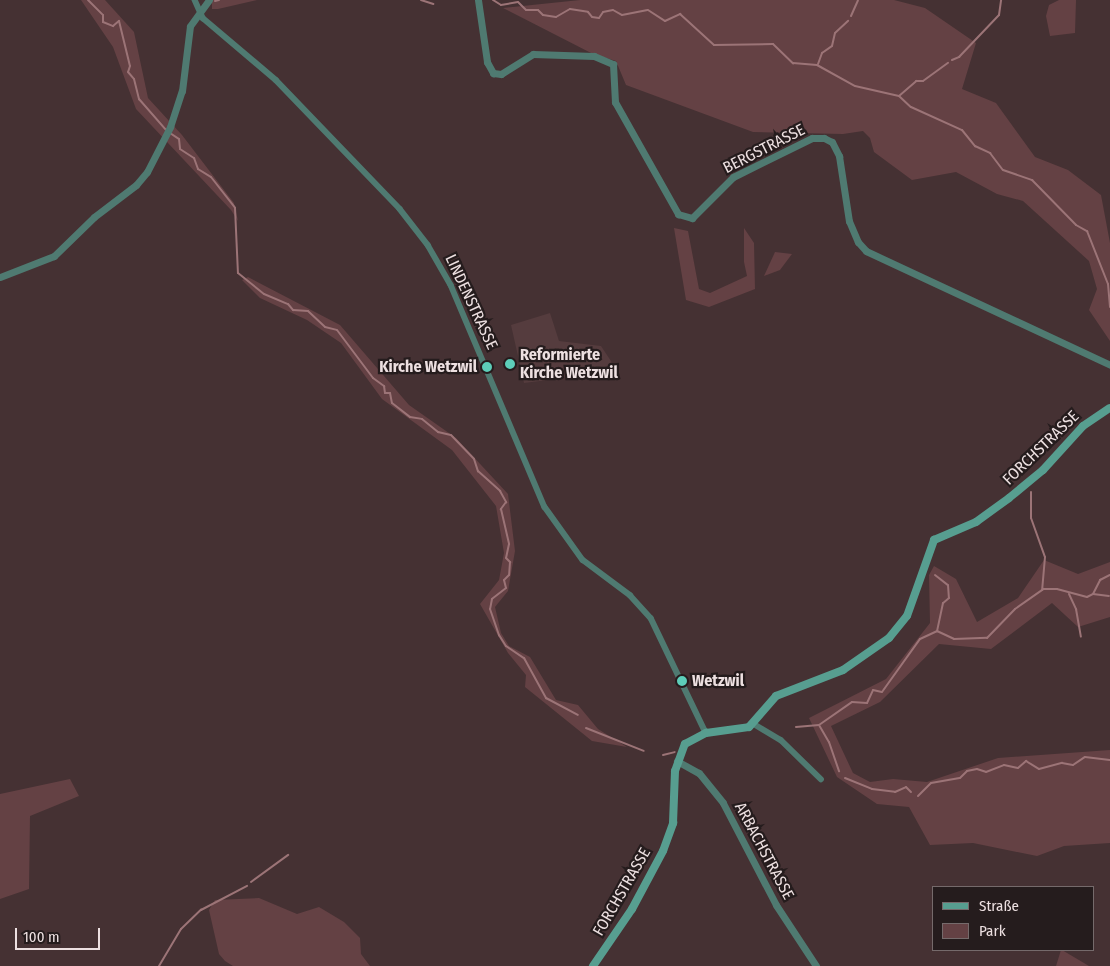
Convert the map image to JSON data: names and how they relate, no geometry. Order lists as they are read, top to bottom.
{
  "streets": {
    "main road": ["FORCHSTRASSE"],
    "street": ["BERGSTRASSE", "LINDENSTRASSE", "ARBACHSTRASSE"]
  },
  "crossings": [
    ["FORCHSTRASSE", "ARBACHSTRASSE"]
  ],
  "places": ["Reformierte Kirche Wetzwil", "Kirche Wetzwil", "Wetzwil"],
  "legend": ["Straße", "Park"],
  "scale_bar": "100 m"
}
